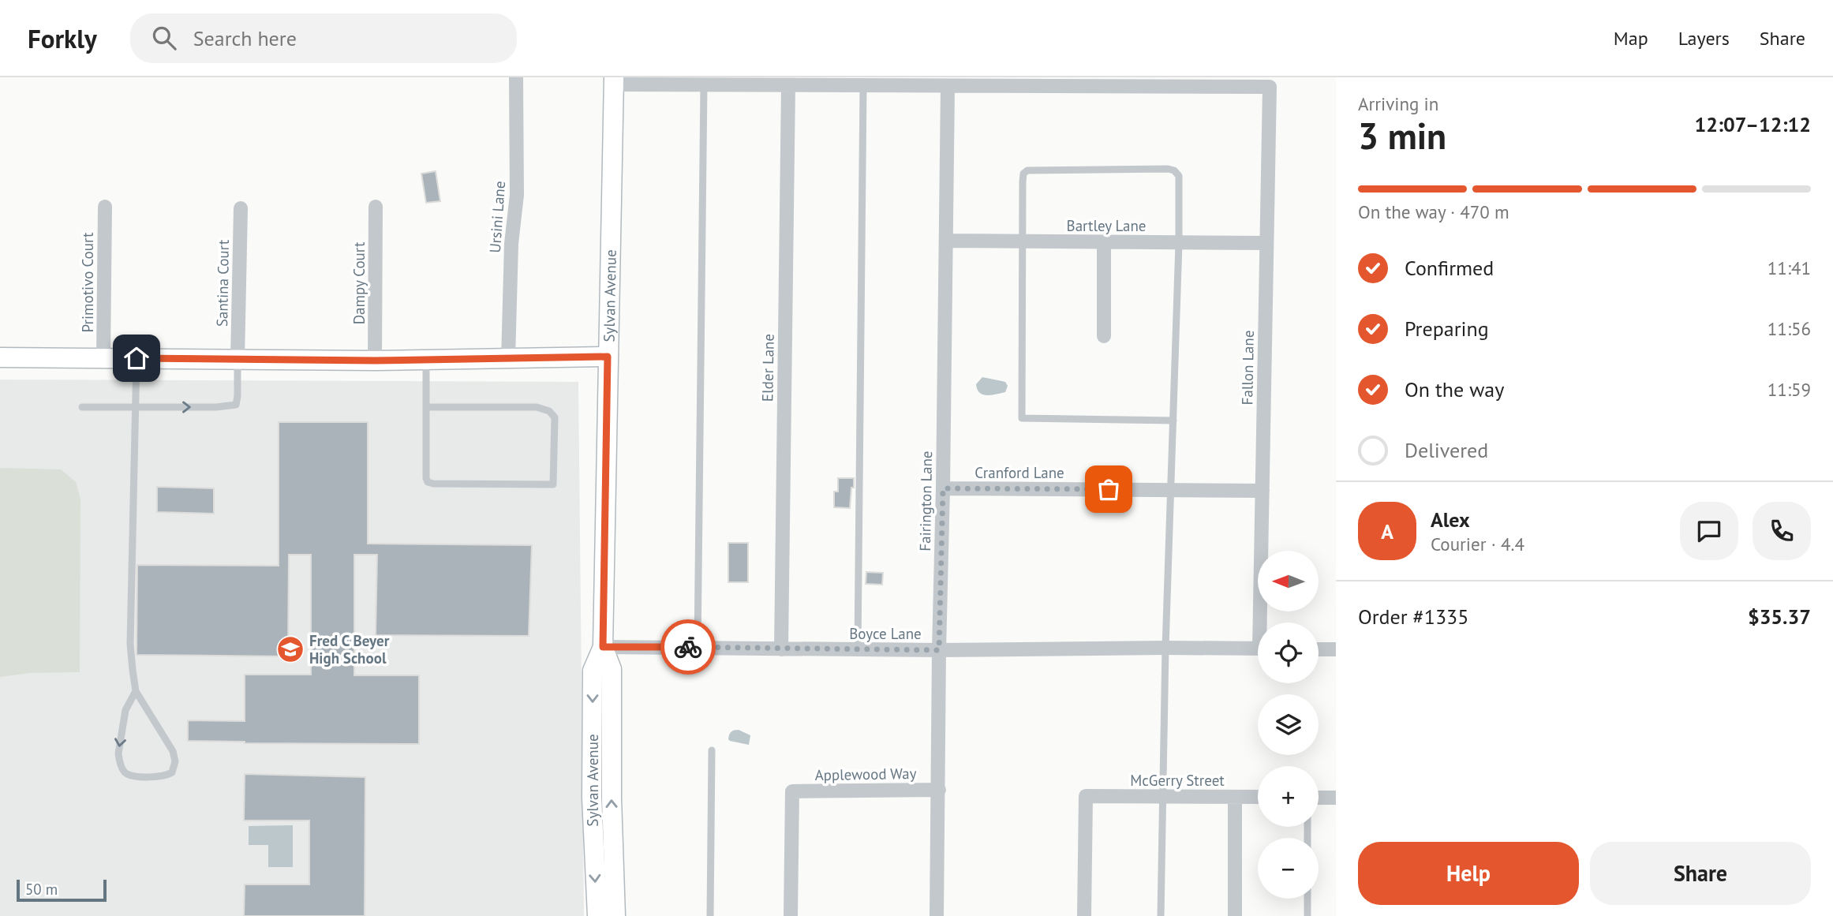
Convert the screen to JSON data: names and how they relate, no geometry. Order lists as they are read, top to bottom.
{
  "streets": {
    "main road": ["Sylvan Avenue"],
    "street": [
      "Ursini Lane",
      "Bartley Lane",
      "Primotivo Court",
      "Santina Court",
      "Dampy Court",
      "Elder Lane",
      "Fallon Lane",
      "Cranford Lane",
      "Fairington Lane",
      "Boyce Lane",
      "Applewood Way",
      "McGerry Street"
    ]
  },
  "crossings": [
    ["Bartley Lane", "Fallon Lane"],
    ["Bartley Lane", "Fairington Lane"],
    ["Sylvan Avenue", "Boyce Lane"],
    ["Elder Lane", "Boyce Lane"],
    ["Fallon Lane", "Cranford Lane"],
    ["Cranford Lane", "Fairington Lane"],
    ["Fairington Lane", "Boyce Lane"],
    ["Fairington Lane", "Applewood Way"]
  ],
  "places": {
    "school or university": ["Fred C Beyer High School"]
  },
  "scale_bar": "50 m",
  "north": "left",
  "page": {
    "header": "Forkly",
    "search": "Search here",
    "nav": ["Map", "Layers", "Share"],
    "heading": ["3 min", "Arriving in", "12:07–12:12"],
    "panel": [
      "Alex",
      "Courier · 4.4",
      "Order #1335",
      "$35.37"
    ],
    "bar": "On the way · 470 m",
    "list": [
      ["Confirmed", "11:41"],
      ["Preparing", "11:56"],
      ["On the way", "11:59"],
      "Delivered"
    ],
    "round": "A",
    "map_buttons": ["+", "−"],
    "buttons": ["Help", "Share"],
    "scale": "50 m"
  }
}
